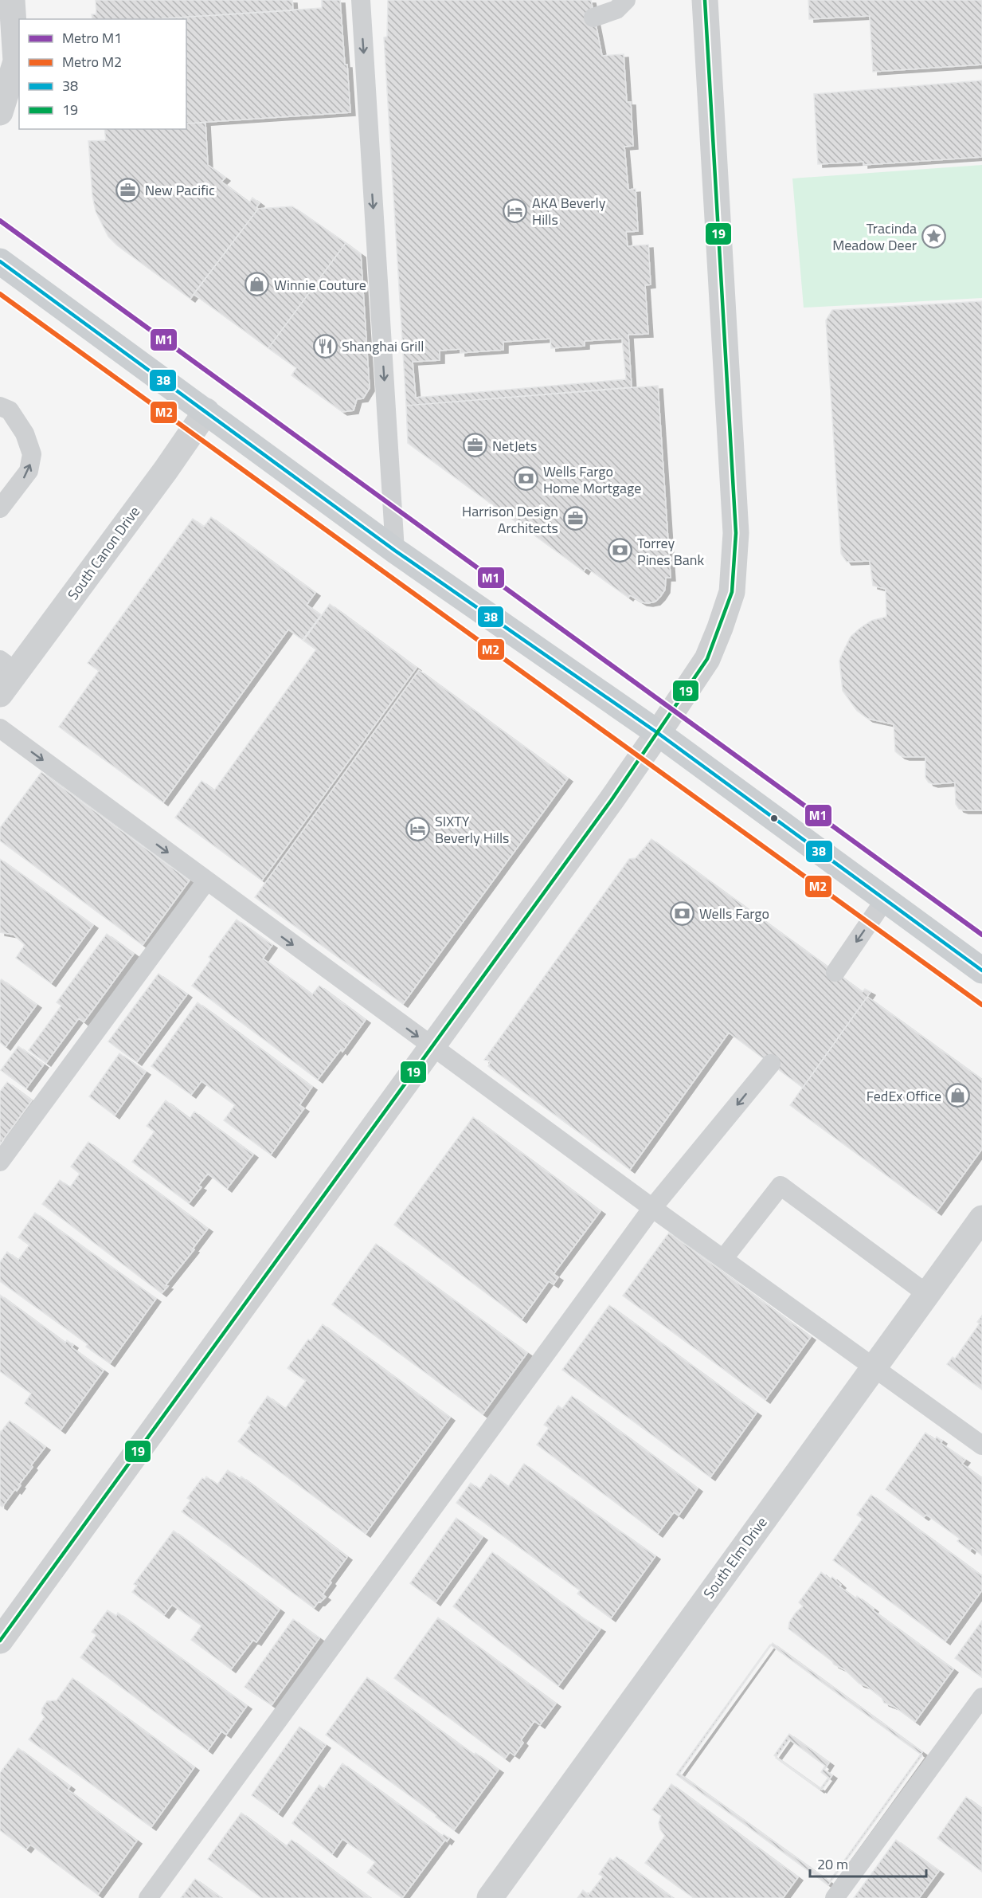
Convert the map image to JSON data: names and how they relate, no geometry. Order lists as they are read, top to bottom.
{
  "streets": {
    "street": ["South Canon Drive", "South Elm Drive"]
  },
  "places": {
    "office": ["New Pacific", "NetJets", "Harrison Design Architects"],
    "hotel": ["AKA Beverly Hills", "SIXTY Beverly Hills"],
    "place": ["Tracinda Meadow Deer"],
    "shop": ["Winnie Couture", "FedEx Office"],
    "restaurant": ["Shanghai Grill"],
    "bank": ["Wells Fargo Home Mortgage", "Torrey Pines Bank", "Wells Fargo"]
  },
  "lines": [
    "transit line 19",
    "metro line M1",
    "transit line 38",
    "metro line M2"
  ],
  "legend": [
    "Metro M1",
    "Metro M2",
    "38",
    "19"
  ],
  "scale_bar": "20 m"
}
